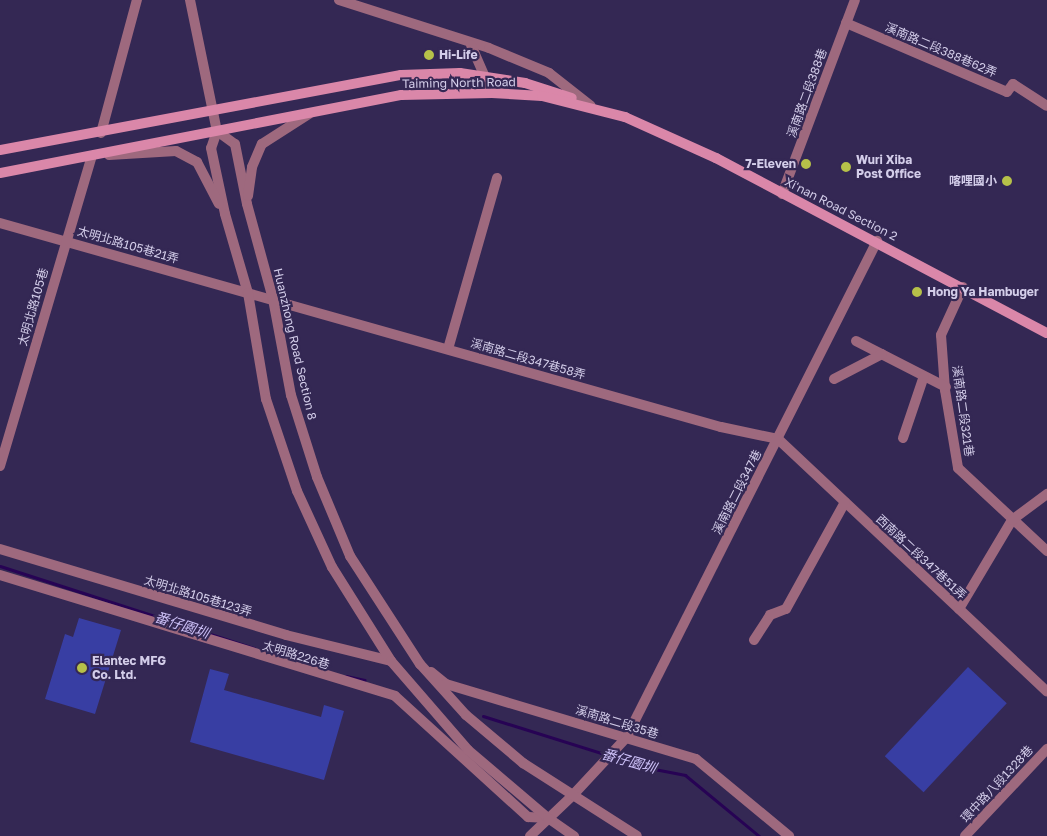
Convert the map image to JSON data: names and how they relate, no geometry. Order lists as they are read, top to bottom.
{
  "streets": {
    "main road": ["Taiming North Road", "Xi'nan Road Section 2"],
    "street": [
      "溪南路二段388巷62弄",
      "溪南路二段388巷",
      "太明北路105巷21弄",
      "太明北路105巷",
      "Huanzhong Road Section 8",
      "溪南路二段347巷58弄",
      "溪南路二段321巷",
      "溪南路二段347巷",
      "西南路二段347巷51弄",
      "太明北路105巷123弄",
      "太明路226巷",
      "溪南路二段35巷",
      "環中路八段1328巷"
    ]
  },
  "crossings": [
    ["溪南路二段388巷62弄", "溪南路二段388巷"],
    ["Taiming North Road", "Xi'nan Road Section 2"],
    ["Taiming North Road", "太明北路105巷"],
    ["Taiming North Road", "Huanzhong Road Section 8"],
    ["溪南路二段388巷", "Xi'nan Road Section 2"],
    ["Xi'nan Road Section 2", "溪南路二段321巷"],
    ["Xi'nan Road Section 2", "溪南路二段347巷"],
    ["太明北路105巷21弄", "太明北路105巷"],
    ["太明北路105巷21弄", "Huanzhong Road Section 8"],
    ["太明北路105巷21弄", "溪南路二段347巷58弄"],
    ["Huanzhong Road Section 8", "溪南路二段347巷58弄"],
    ["Huanzhong Road Section 8", "溪南路二段347巷"],
    ["Huanzhong Road Section 8", "溪南路二段35巷"],
    ["溪南路二段347巷58弄", "溪南路二段347巷"],
    ["溪南路二段347巷58弄", "西南路二段347巷51弄"],
    ["溪南路二段347巷", "西南路二段347巷51弄"],
    ["溪南路二段347巷", "太明路226巷"],
    ["溪南路二段347巷", "溪南路二段35巷"]
  ],
  "water": ["番仔園圳"],
  "places": [
    "Hi-Life",
    "7-Eleven",
    "Wuri Xiba Post Office",
    "喀哩國小",
    "Hong Ya Hambuger",
    "Elantec MFG Co. Ltd."
  ]
}
